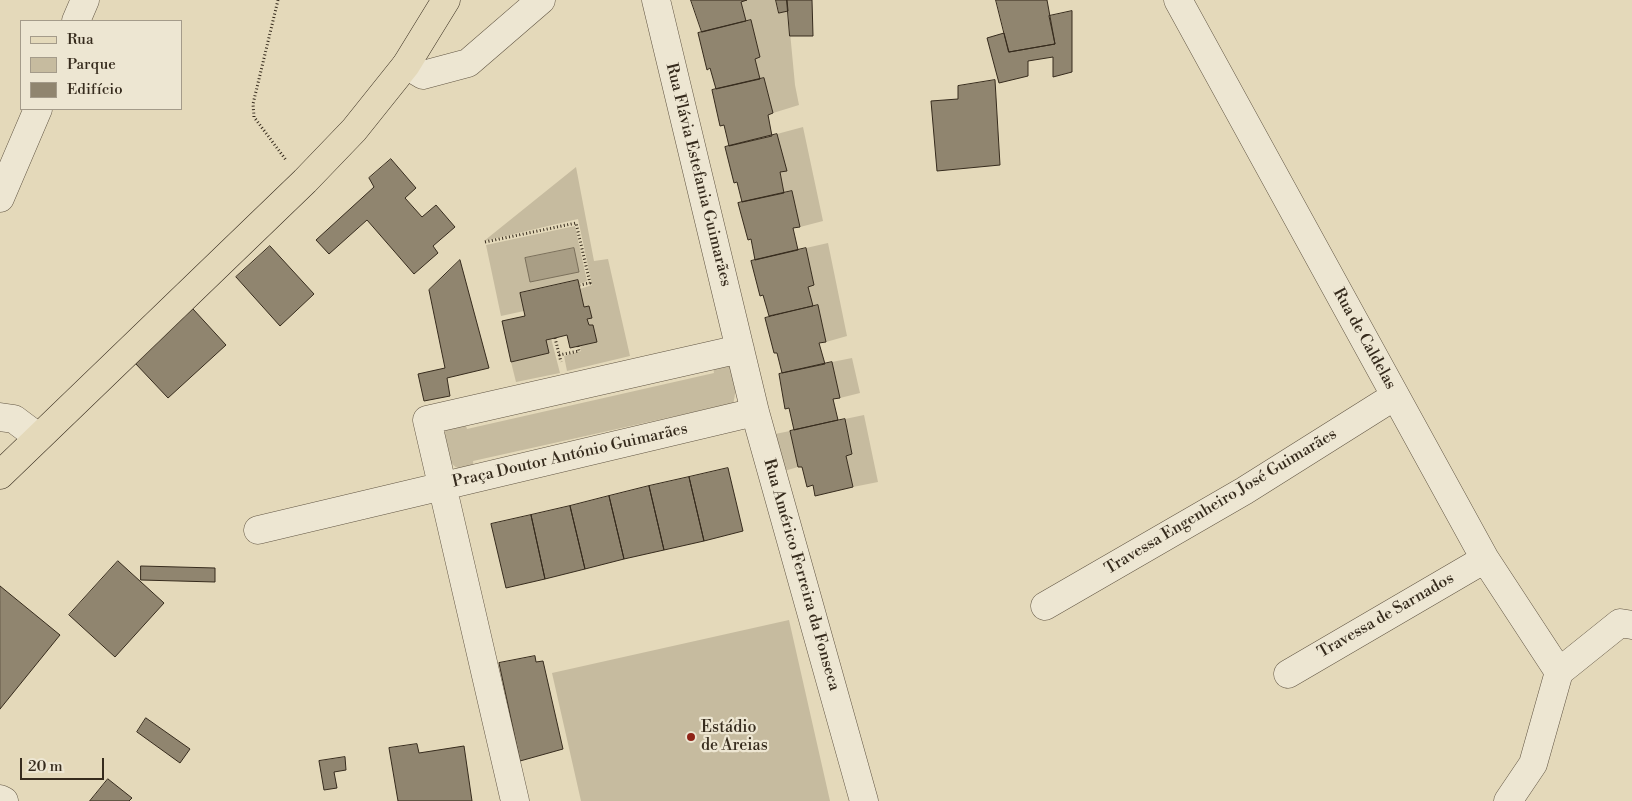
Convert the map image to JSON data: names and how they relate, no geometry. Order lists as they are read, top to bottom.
{
  "streets": {
    "street": [
      "Rua Flávia Estefania Guimarães",
      "Rua de Caldelas",
      "Praça Doutor António Guimarães",
      "Travessa Engenheiro José Guimarães",
      "Rua Américo Ferreira da Fonseca",
      "Travessa de Sarnados"
    ]
  },
  "crossings": [
    ["Rua Flávia Estefania Guimarães", "Praça Doutor António Guimarães"],
    ["Rua Flávia Estefania Guimarães", "Rua Américo Ferreira da Fonseca"],
    ["Rua de Caldelas", "Travessa Engenheiro José Guimarães"],
    ["Rua de Caldelas", "Travessa de Sarnados"],
    ["Praça Doutor António Guimarães", "Rua Américo Ferreira da Fonseca"]
  ],
  "places": ["Estádio de Areias"],
  "legend": ["Rua", "Parque", "Edifício"],
  "scale_bar": "20 m"
}
